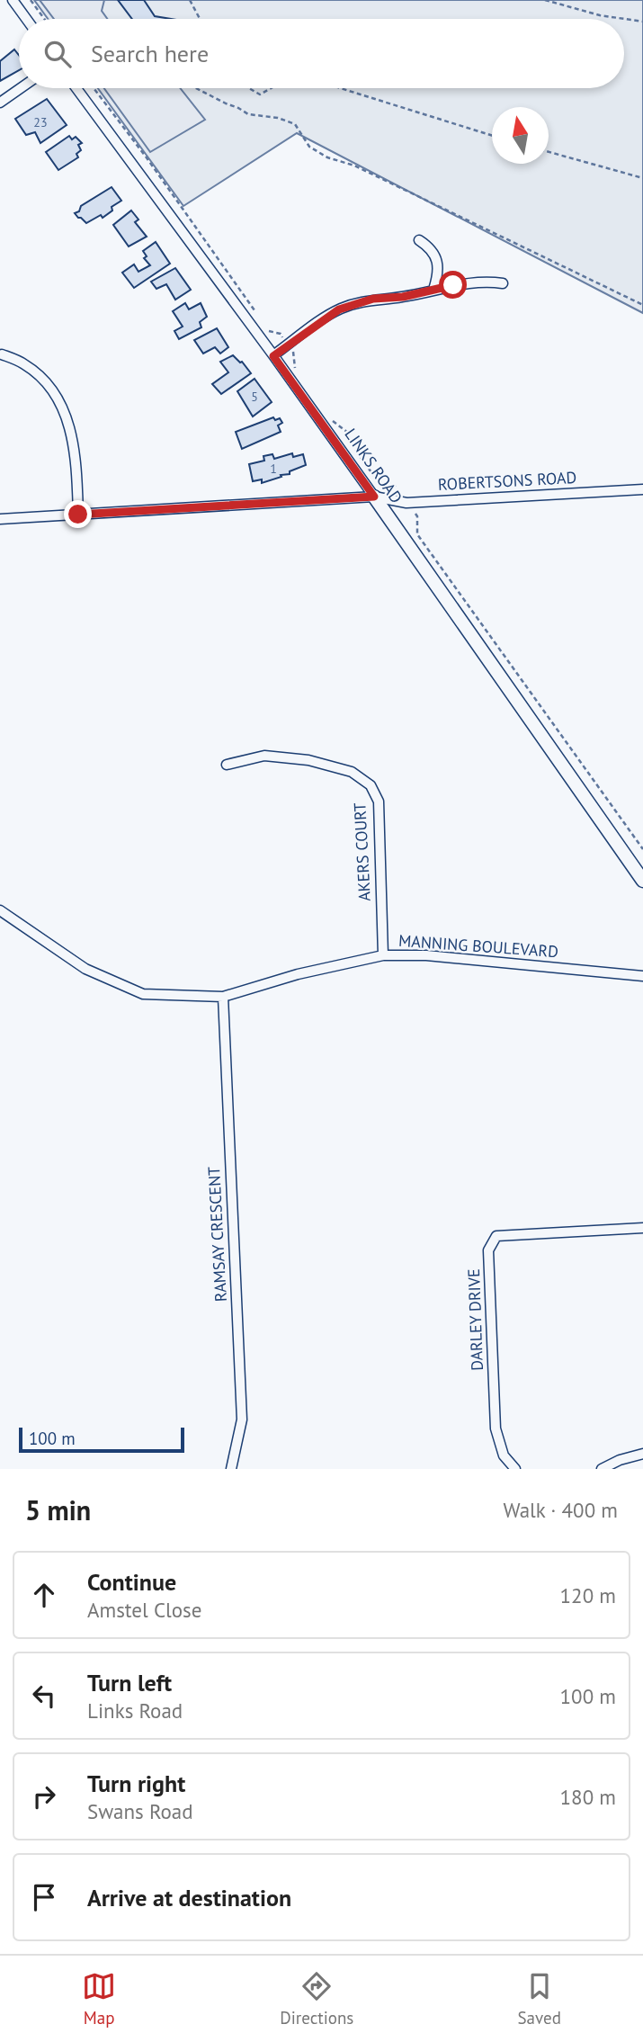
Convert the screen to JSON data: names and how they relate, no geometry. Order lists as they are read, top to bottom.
{
  "streets": {
    "street": [
      "LINKS ROAD",
      "ROBERTSONS ROAD",
      "AKERS COURT",
      "MANNING BOULEVARD",
      "RAMSAY CRESCENT",
      "DARLEY DRIVE"
    ]
  },
  "crossings": [
    ["LINKS ROAD", "ROBERTSONS ROAD"],
    ["AKERS COURT", "MANNING BOULEVARD"],
    ["MANNING BOULEVARD", "RAMSAY CRESCENT"]
  ],
  "house_numbers": ["23", "5", "1"],
  "scale_bar": "100 m",
  "north": "top",
  "page": {
    "search": "Search here",
    "scale": "100 m",
    "heading": ["5 min", "Walk · 400 m"],
    "list": [
      ["Continue", "Amstel Close", "120 m"],
      ["Turn left", "Links Road", "100 m"],
      ["Turn right", "Swans Road", "180 m"],
      "Arrive at destination"
    ],
    "nav": ["Map", "Directions", "Saved"]
  }
}
